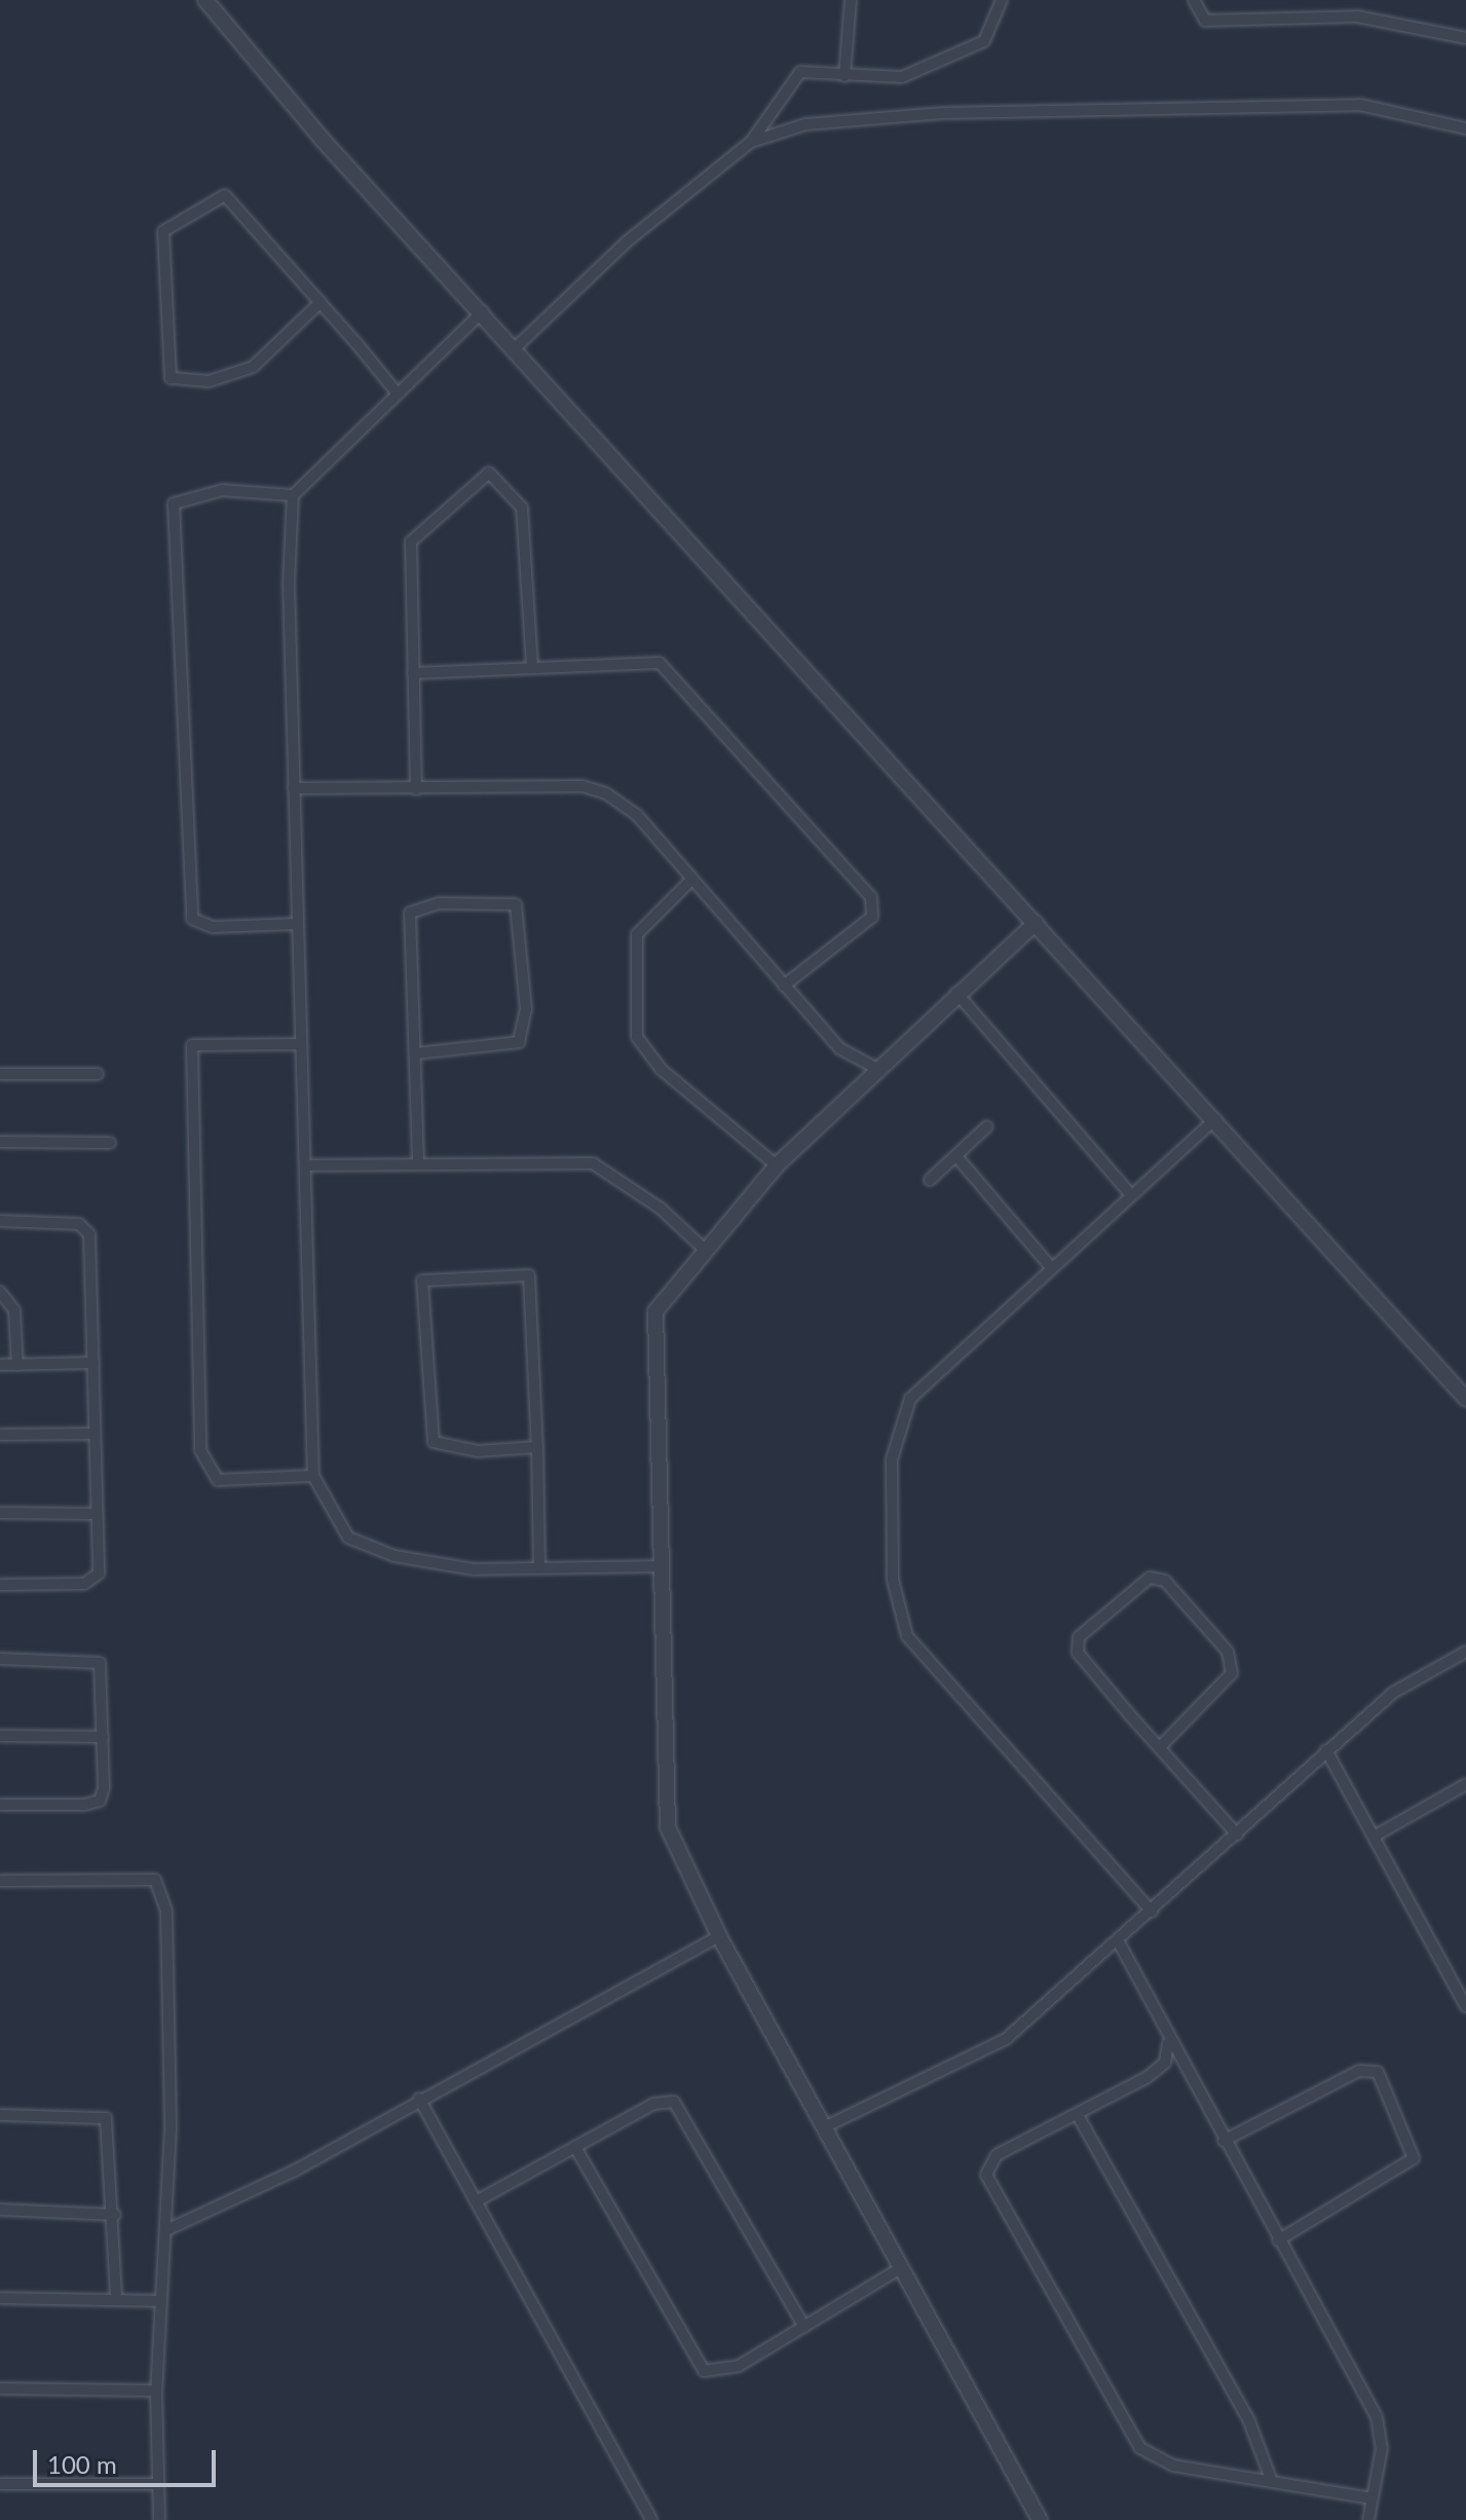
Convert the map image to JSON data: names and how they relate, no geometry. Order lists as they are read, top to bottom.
{
  "scale_bar": "100 m"
}
